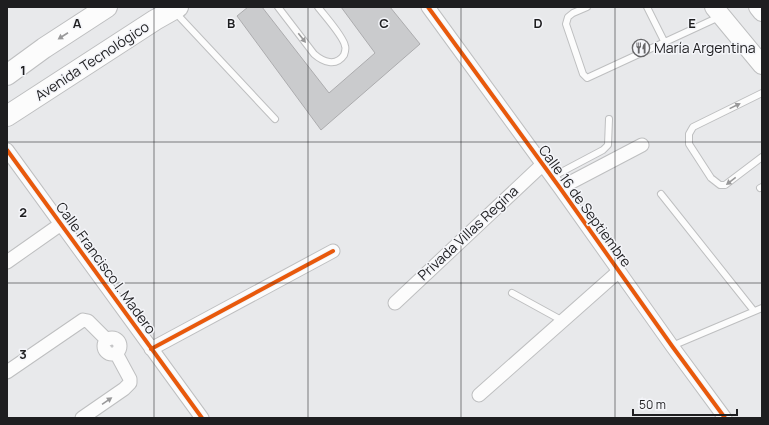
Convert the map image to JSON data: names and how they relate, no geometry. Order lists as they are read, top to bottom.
{
  "streets": {
    "main road": ["Avenida Tecnológico"],
    "street": ["Calle 16 de Septiembre", "Privada Villas Regina", "Calle Francisco I. Madero"]
  },
  "crossings": [
    ["Calle 16 de Septiembre", "Privada Villas Regina"]
  ],
  "places": {
    "restaurant": ["María Argentina"]
  },
  "scale_bar": "50 m",
  "grid": {
    "columns": [
      "A",
      "B",
      "C",
      "D",
      "E"
    ],
    "rows": ["1", "2", "3"]
  }
}
